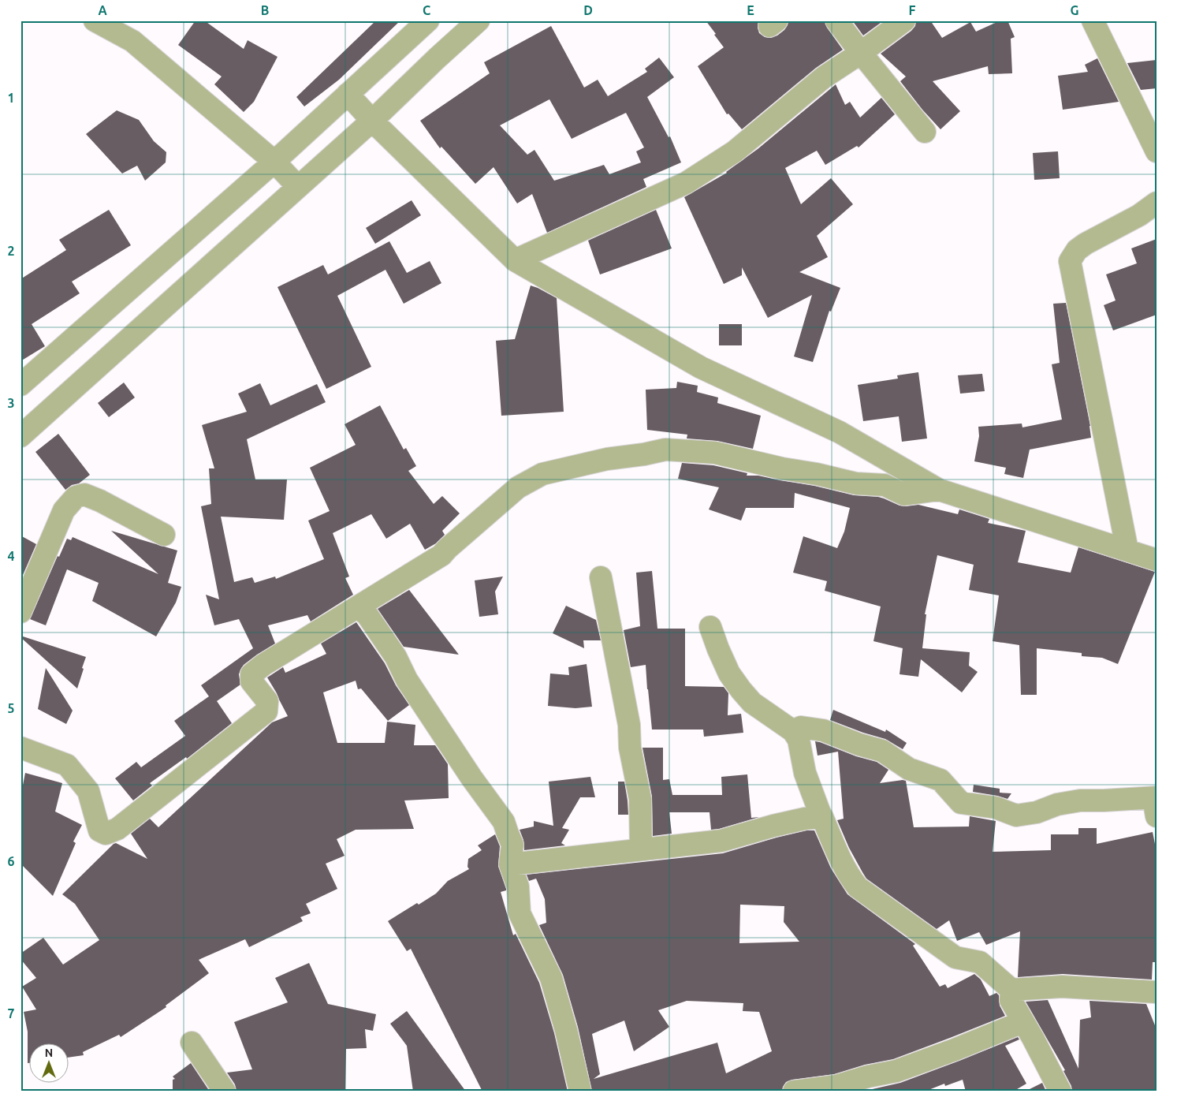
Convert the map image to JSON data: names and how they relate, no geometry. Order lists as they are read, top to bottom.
{
  "north": "top",
  "grid": {
    "columns": [
      "A",
      "B",
      "C",
      "D",
      "E",
      "F",
      "G"
    ],
    "rows": [
      "1",
      "2",
      "3",
      "4",
      "5",
      "6",
      "7"
    ]
  }
}
